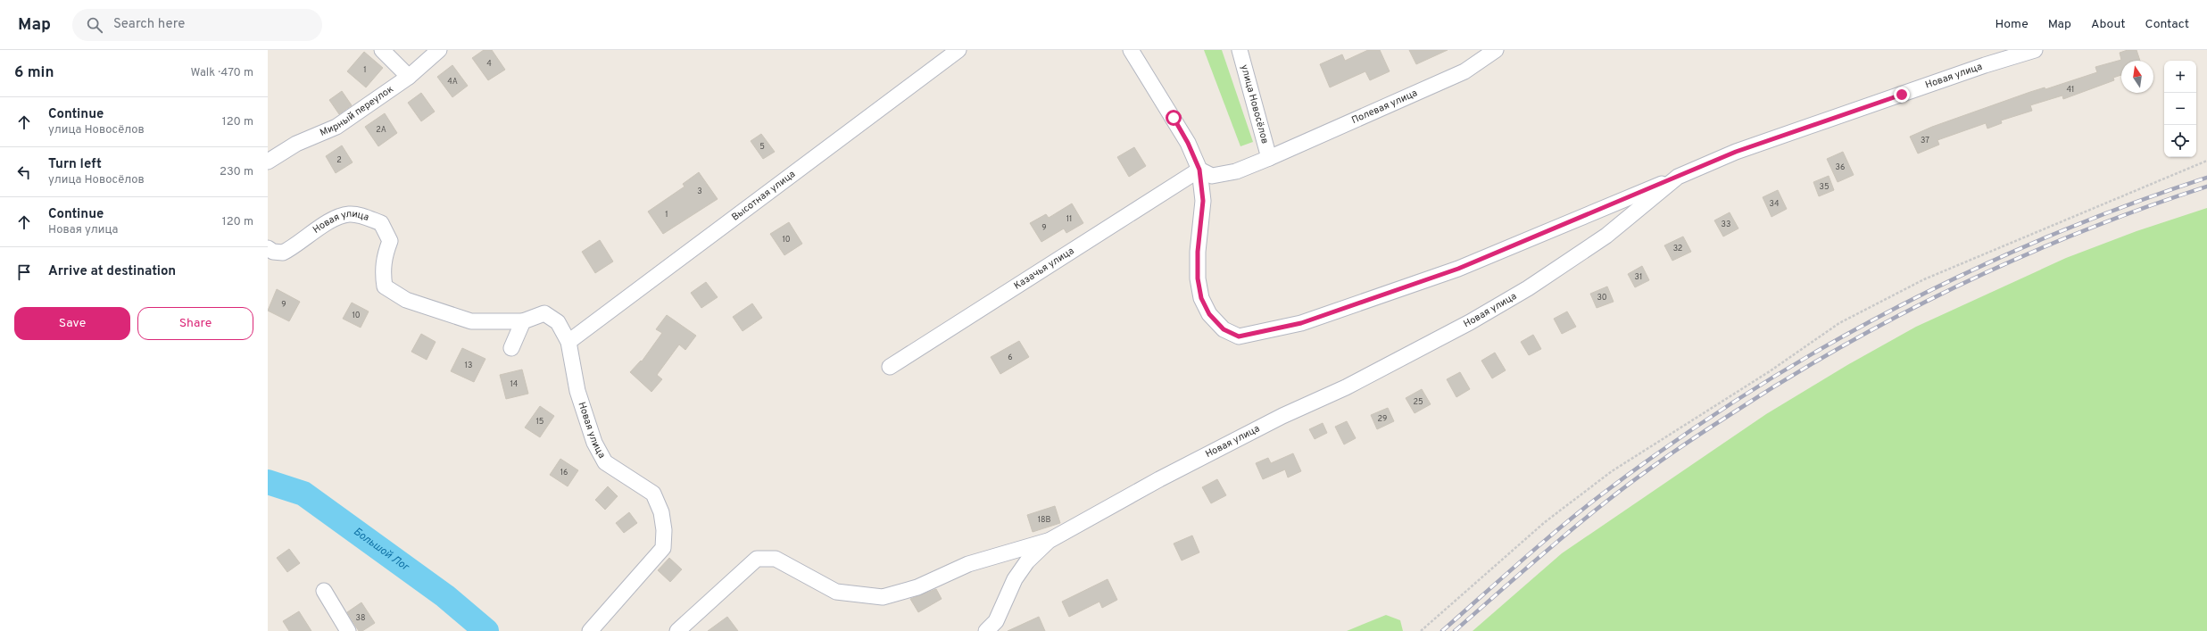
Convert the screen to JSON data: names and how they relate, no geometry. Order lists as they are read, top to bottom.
{
  "streets": {
    "street": [
      "Новая улица",
      "улица Новосёлов",
      "Полевая улица",
      "Мирный переулок",
      "Высотная улица",
      "Казачья улица"
    ]
  },
  "crossings": [
    ["Новая улица", "Высотная улица"],
    ["улица Новосёлов", "Полевая улица"],
    ["Полевая улица", "Казачья улица"]
  ],
  "water": ["Большой Лог"],
  "house_numbers": [
    "4",
    "1",
    "4А",
    "41",
    "2А",
    "37",
    "5",
    "2",
    "36",
    "35",
    "3",
    "34",
    "1",
    "11",
    "33",
    "9",
    "10",
    "32",
    "31",
    "30",
    "9",
    "10",
    "6",
    "13",
    "14",
    "25",
    "29",
    "15",
    "16",
    "18В",
    "38"
  ],
  "north": "top",
  "page": {
    "header": "Map",
    "search": "Search here",
    "nav": [
      "Home",
      "Map",
      "About",
      "Contact"
    ],
    "heading": ["6 min", "Walk · 470 m"],
    "map_buttons": ["+", "−"],
    "list": [
      ["Continue", "улица Новосёлов", "120 m"],
      ["Turn left", "улица Новосёлов", "230 m"],
      ["Continue", "Новая улица", "120 m"],
      "Arrive at destination"
    ],
    "buttons": ["Save", "Share"]
  }
}
